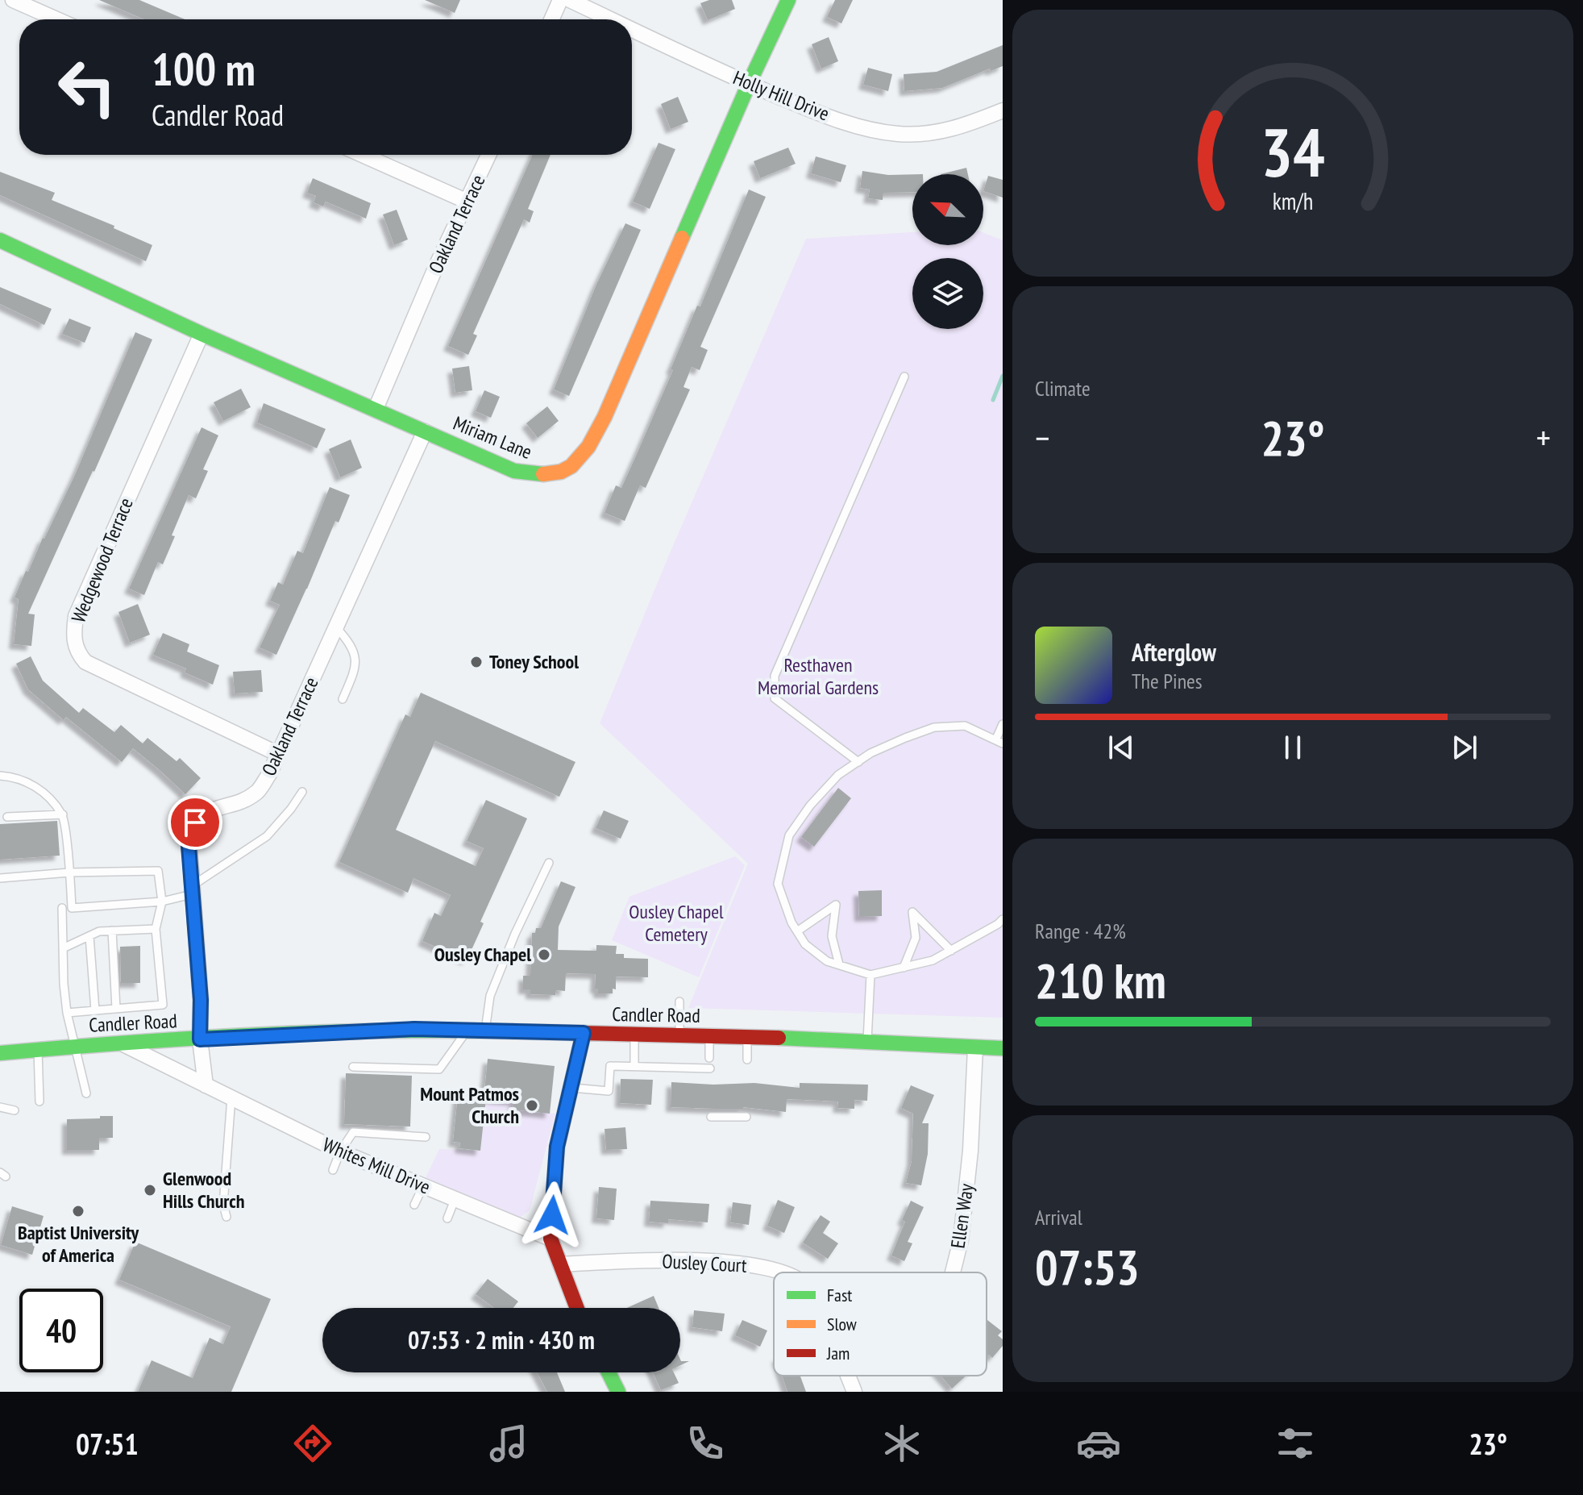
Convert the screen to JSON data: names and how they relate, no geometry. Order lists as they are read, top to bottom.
{
  "streets": {
    "street": [
      "Holly Hill Drive",
      "Oakland Terrace",
      "Miriam Lane",
      "Wedgewood Terrace",
      "Candler Road",
      "Whites Mill Drive",
      "Ellen Way",
      "Ousley Court"
    ]
  },
  "crossings": [
    ["Holly Hill Drive", "Miriam Lane"],
    ["Oakland Terrace", "Miriam Lane"],
    ["Oakland Terrace", "Wedgewood Terrace"],
    ["Oakland Terrace", "Candler Road"],
    ["Miriam Lane", "Wedgewood Terrace"],
    ["Candler Road", "Whites Mill Drive"],
    ["Candler Road", "Ellen Way"]
  ],
  "parks": ["Resthaven Memorial Gardens", "Ousley Chapel Cemetery"],
  "places": [
    "Toney School",
    "Ousley Chapel",
    "Mount Patmos Church",
    "Glenwood Hills Church",
    "Baptist University of America"
  ],
  "legend": ["Fast", "Slow", "Jam"],
  "north": "top left",
  "page": {
    "turn": ["100 m", "Candler Road"],
    "tile": [
      "Climate",
      ["Range · 42%", "210 km"],
      ["Arrival", "07:53"]
    ],
    "heat": ["−", "23°", "+"],
    "song": ["Afterglow", "The Pines"],
    "limit": "40",
    "trip": "07:53 · 2 min · 430 m",
    "tabs": ["07:51", "23°"],
    "gauge": ["34", "km/h"]
  }
}
